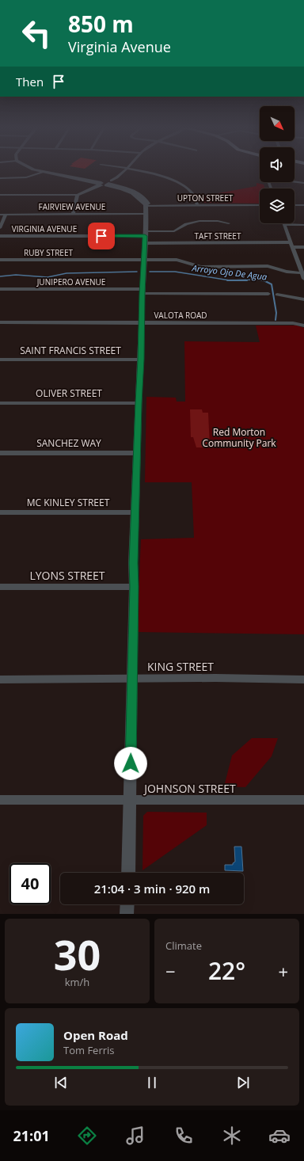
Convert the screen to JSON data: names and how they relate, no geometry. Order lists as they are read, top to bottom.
{
  "streets": {
    "street": [
      "UPTON STREET",
      "FAIRVIEW AVENUE",
      "VIRGINIA AVENUE",
      "TAFT STREET",
      "RUBY STREET",
      "JUNIPERO AVENUE",
      "VALOTA ROAD",
      "SAINT FRANCIS STREET",
      "OLIVER STREET",
      "SANCHEZ WAY",
      "MC KINLEY STREET",
      "LYONS STREET",
      "KING STREET",
      "JOHNSON STREET"
    ]
  },
  "water": ["Arroyo Ojo De Agua"],
  "parks": ["Red Morton Community Park"],
  "north": "bottom right",
  "page": {
    "turn": ["850 m", "Virginia Avenue"],
    "then": "Then",
    "limit": "40",
    "trip": "21:04 · 3 min · 920 m",
    "tile": [
      ["30", "km/h"],
      "Climate"
    ],
    "heat": ["−", "22°", "+"],
    "song": ["Open Road", "Tom Ferris"],
    "tabs": "21:01"
  }
}
